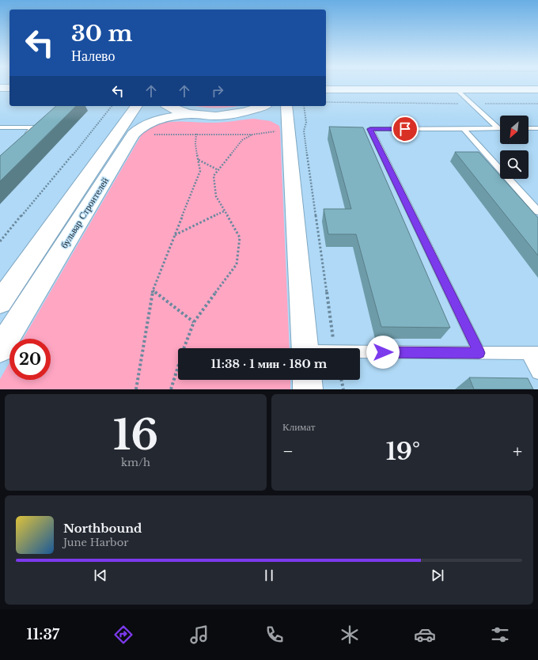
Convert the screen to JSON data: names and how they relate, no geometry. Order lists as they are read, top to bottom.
{
  "streets": {
    "main road": ["бульвар Строителей"]
  },
  "north": "bottom left",
  "page": {
    "turn": ["30 m", "Налево"],
    "limit": "20",
    "trip": "11:38 · 1 мин · 180 m",
    "tile": [
      ["16", "km/h"],
      "Климат"
    ],
    "heat": ["−", "19°", "+"],
    "song": ["Northbound", "June Harbor"],
    "tabs": "11:37"
  }
}
